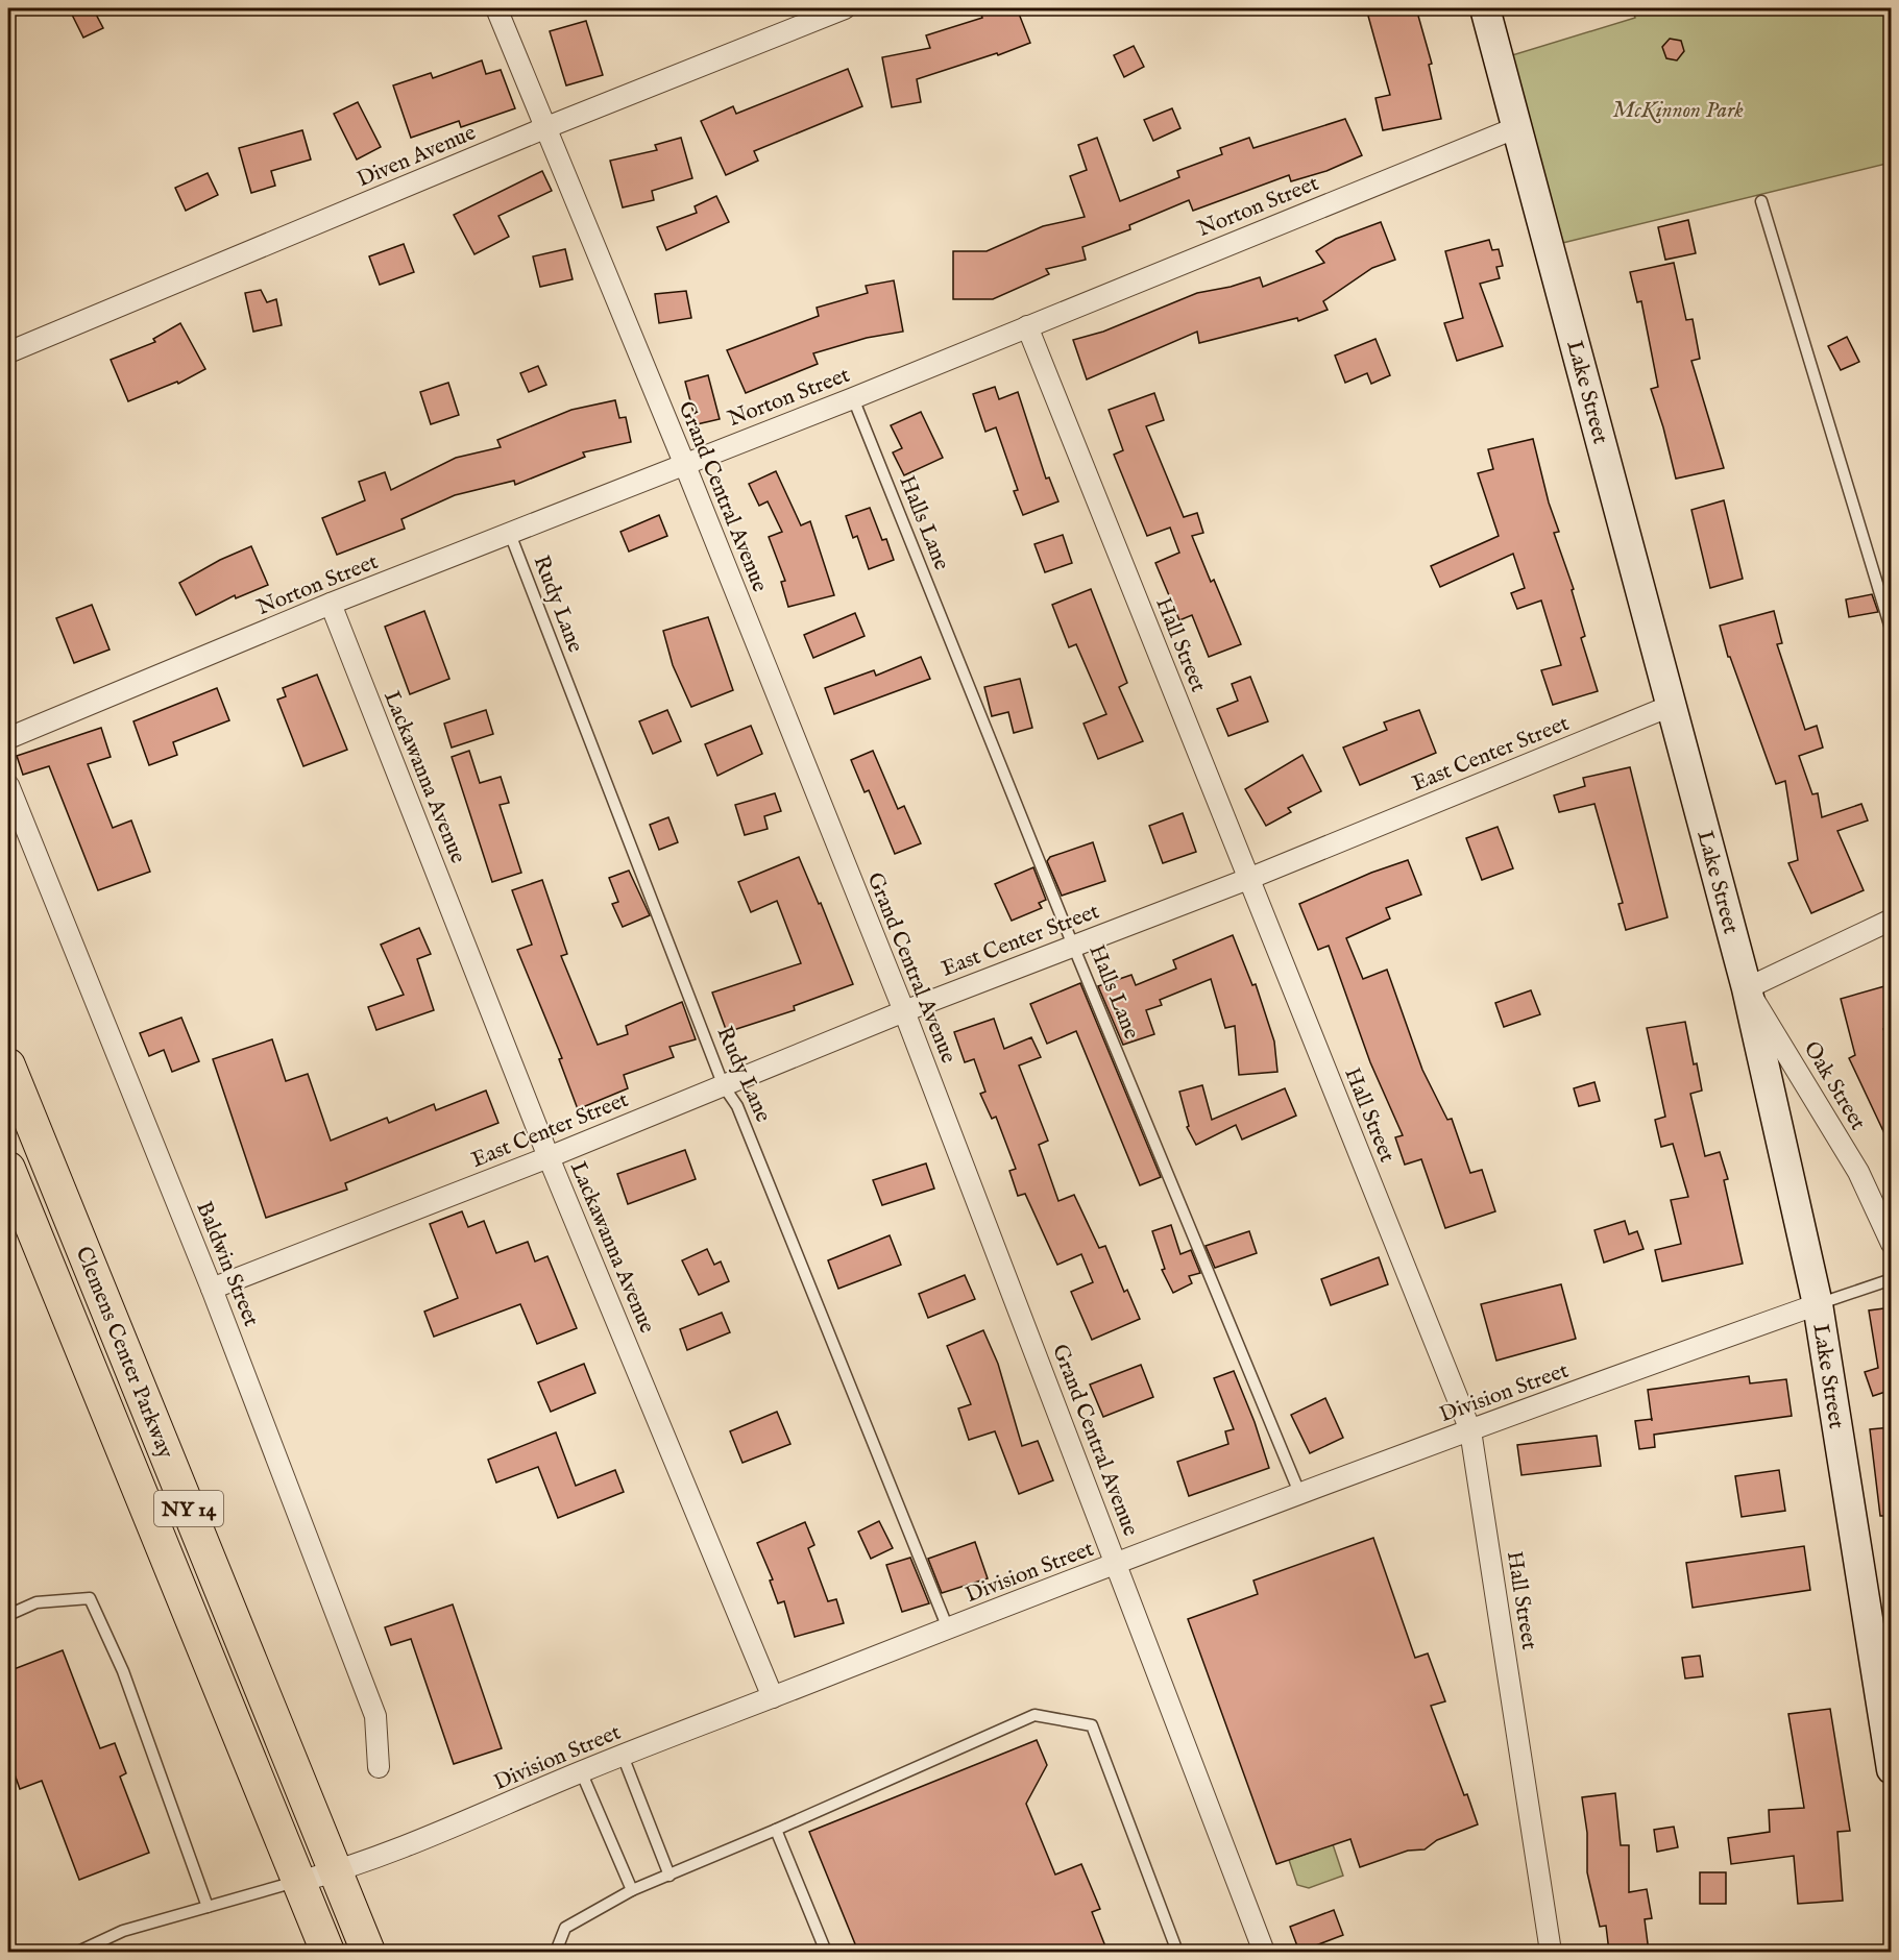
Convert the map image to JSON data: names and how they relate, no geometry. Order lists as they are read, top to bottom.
{
  "streets": {
    "main road": ["Lake Street", "Clemens Center Parkway", "NY 14"],
    "street": [
      "Diven Avenue",
      "Norton Street",
      "Grand Central Avenue",
      "Hall Street",
      "East Center Street",
      "Lackawanna Avenue",
      "Oak Street",
      "Baldwin Street",
      "Division Street"
    ],
    "lane": ["Halls Lane", "Rudy Lane"]
  },
  "crossings": [
    ["Diven Avenue", "Grand Central Avenue"],
    ["Norton Street", "Lake Street"],
    ["Norton Street", "Grand Central Avenue"],
    ["Norton Street", "Halls Lane"],
    ["Norton Street", "Rudy Lane"],
    ["Norton Street", "Hall Street"],
    ["Norton Street", "Lackawanna Avenue"],
    ["Lake Street", "East Center Street"],
    ["Lake Street", "Oak Street"],
    ["Lake Street", "Division Street"],
    ["Grand Central Avenue", "East Center Street"],
    ["Grand Central Avenue", "Division Street"],
    ["Halls Lane", "East Center Street"],
    ["Halls Lane", "Division Street"],
    ["Rudy Lane", "East Center Street"],
    ["Rudy Lane", "Division Street"],
    ["Hall Street", "East Center Street"],
    ["Hall Street", "Division Street"],
    ["East Center Street", "Lackawanna Avenue"],
    ["East Center Street", "Baldwin Street"],
    ["Lackawanna Avenue", "Division Street"],
    ["Clemens Center Parkway", "Division Street"]
  ],
  "parks": ["McKinnon Park"]
}
